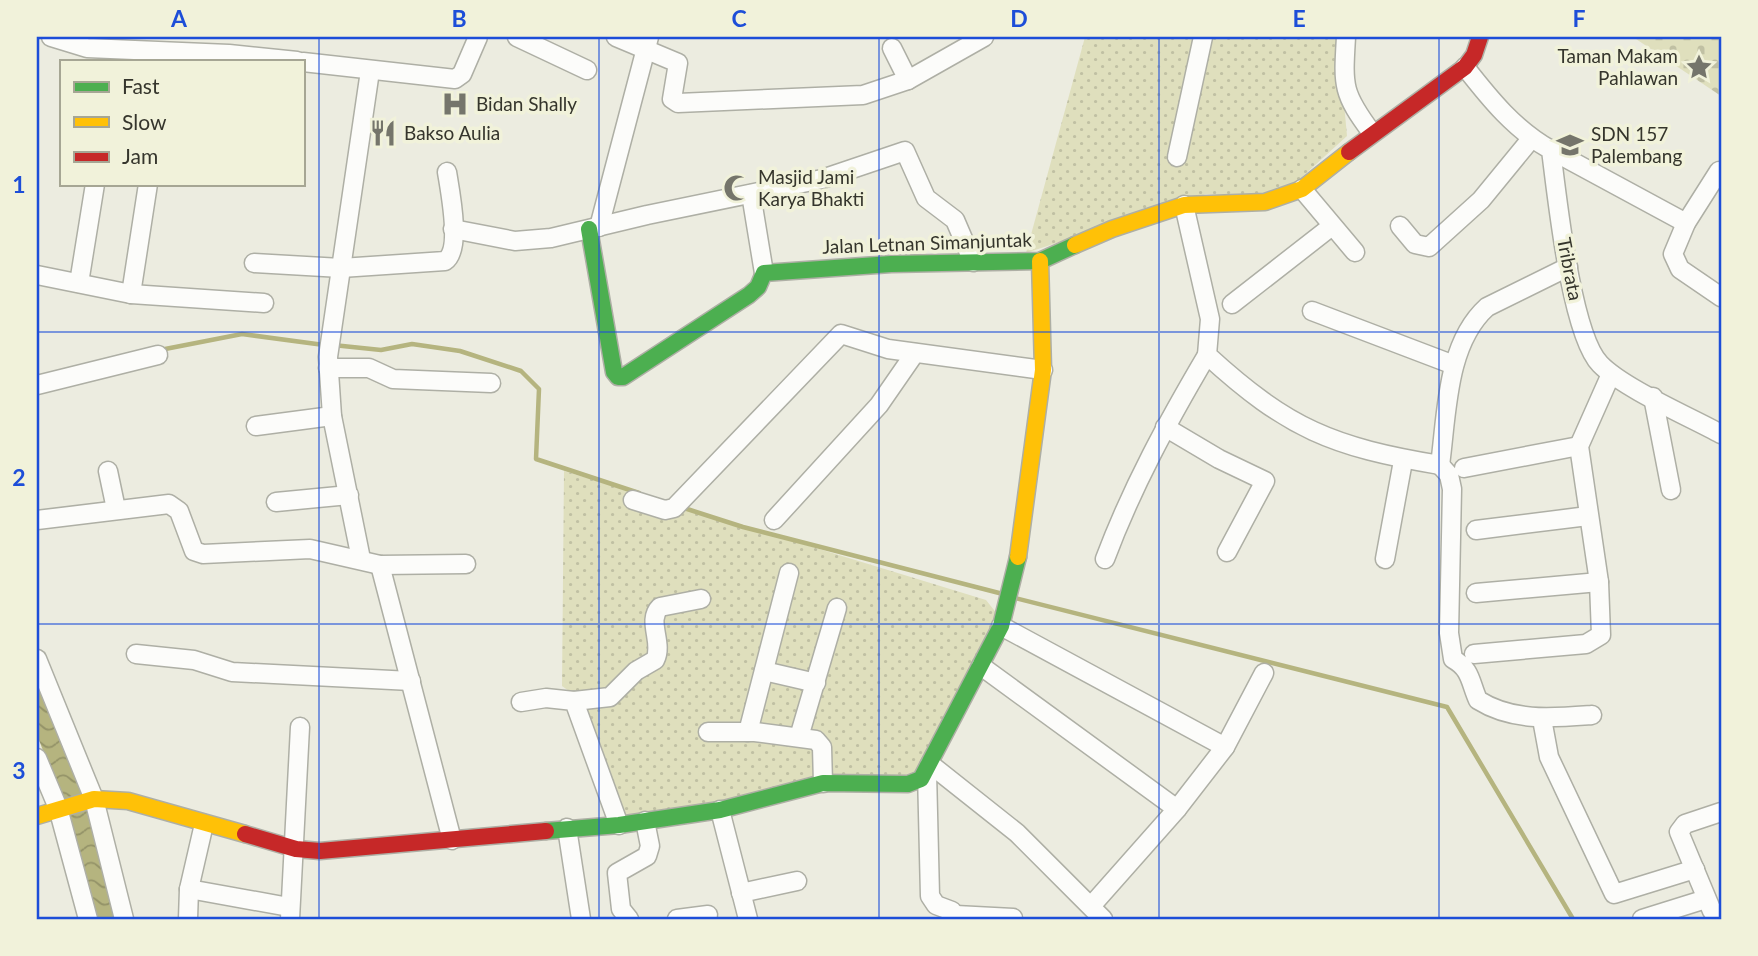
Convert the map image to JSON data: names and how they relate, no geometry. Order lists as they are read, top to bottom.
{
  "streets": {
    "street": ["Jalan Letnan Simanjuntak", "Tribrata"]
  },
  "places": {
    "place": ["Taman Makam Pahlawan"],
    "hospital": ["Bidan Shally"],
    "restaurant": ["Bakso Aulia"],
    "school or university": ["SDN 157 Palembang"],
    "mosque": ["Masjid Jami Karya Bhakti"]
  },
  "legend": ["Fast", "Slow", "Jam"],
  "grid": {
    "columns": [
      "A",
      "B",
      "C",
      "D",
      "E",
      "F"
    ],
    "rows": ["1", "2", "3"]
  }
}
